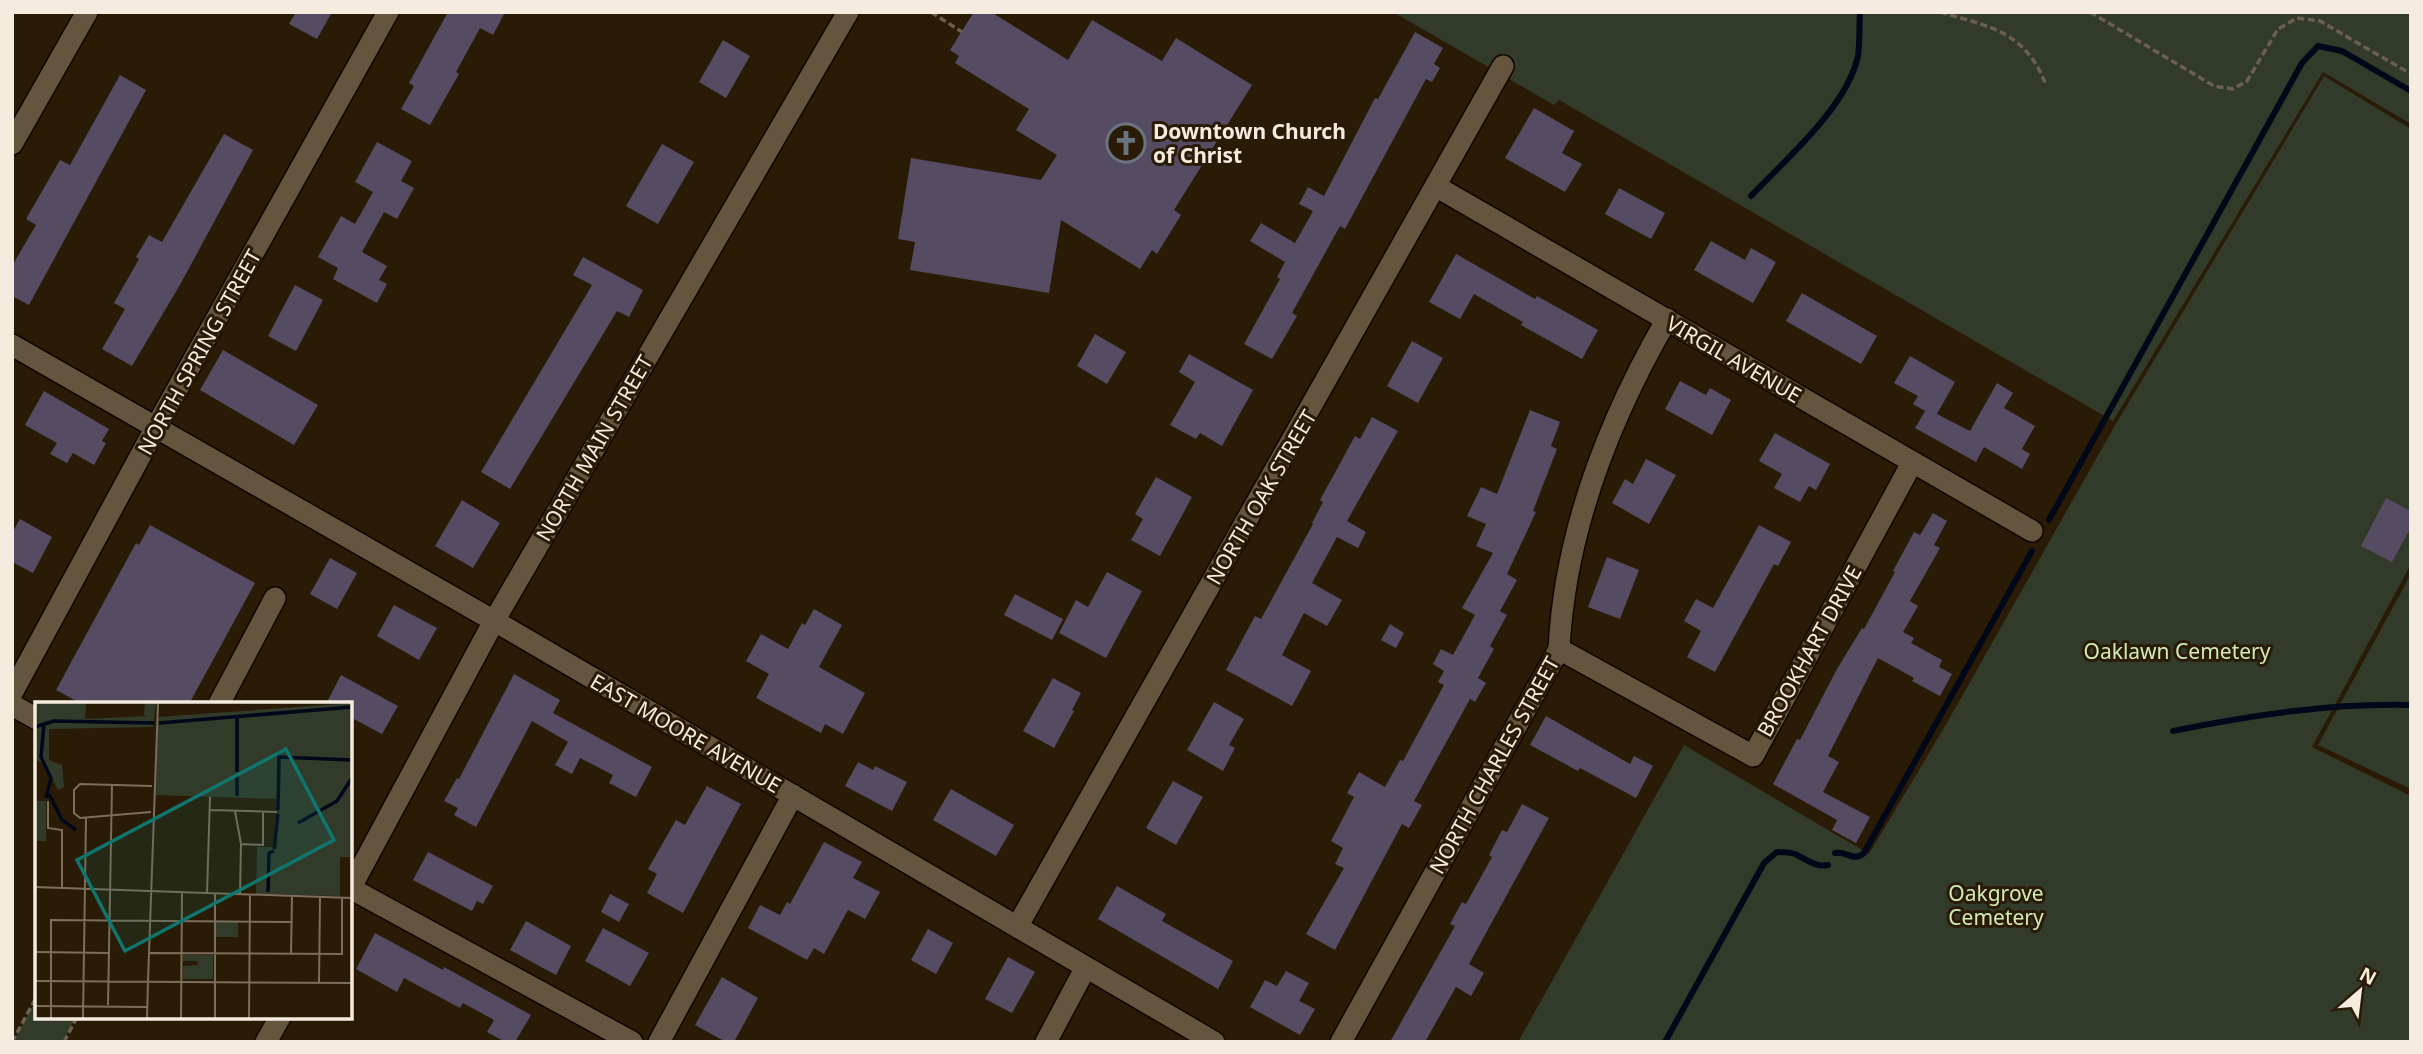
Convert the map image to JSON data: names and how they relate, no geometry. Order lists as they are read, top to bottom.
{
  "streets": {
    "street": [
      "NORTH SPRING STREET",
      "VIRGIL AVENUE",
      "NORTH MAIN STREET",
      "NORTH OAK STREET",
      "BROOKHART DRIVE",
      "EAST MOORE AVENUE",
      "NORTH CHARLES STREET"
    ]
  },
  "crossings": [
    ["NORTH SPRING STREET", "EAST MOORE AVENUE"],
    ["VIRGIL AVENUE", "NORTH OAK STREET"],
    ["VIRGIL AVENUE", "BROOKHART DRIVE"],
    ["VIRGIL AVENUE", "NORTH CHARLES STREET"],
    ["NORTH MAIN STREET", "EAST MOORE AVENUE"],
    ["NORTH OAK STREET", "EAST MOORE AVENUE"],
    ["BROOKHART DRIVE", "NORTH CHARLES STREET"]
  ],
  "parks": ["Oaklawn Cemetery", "Oakgrove Cemetery"],
  "places": {
    "church": ["Downtown Church of Christ"]
  },
  "north": "top right"
}
